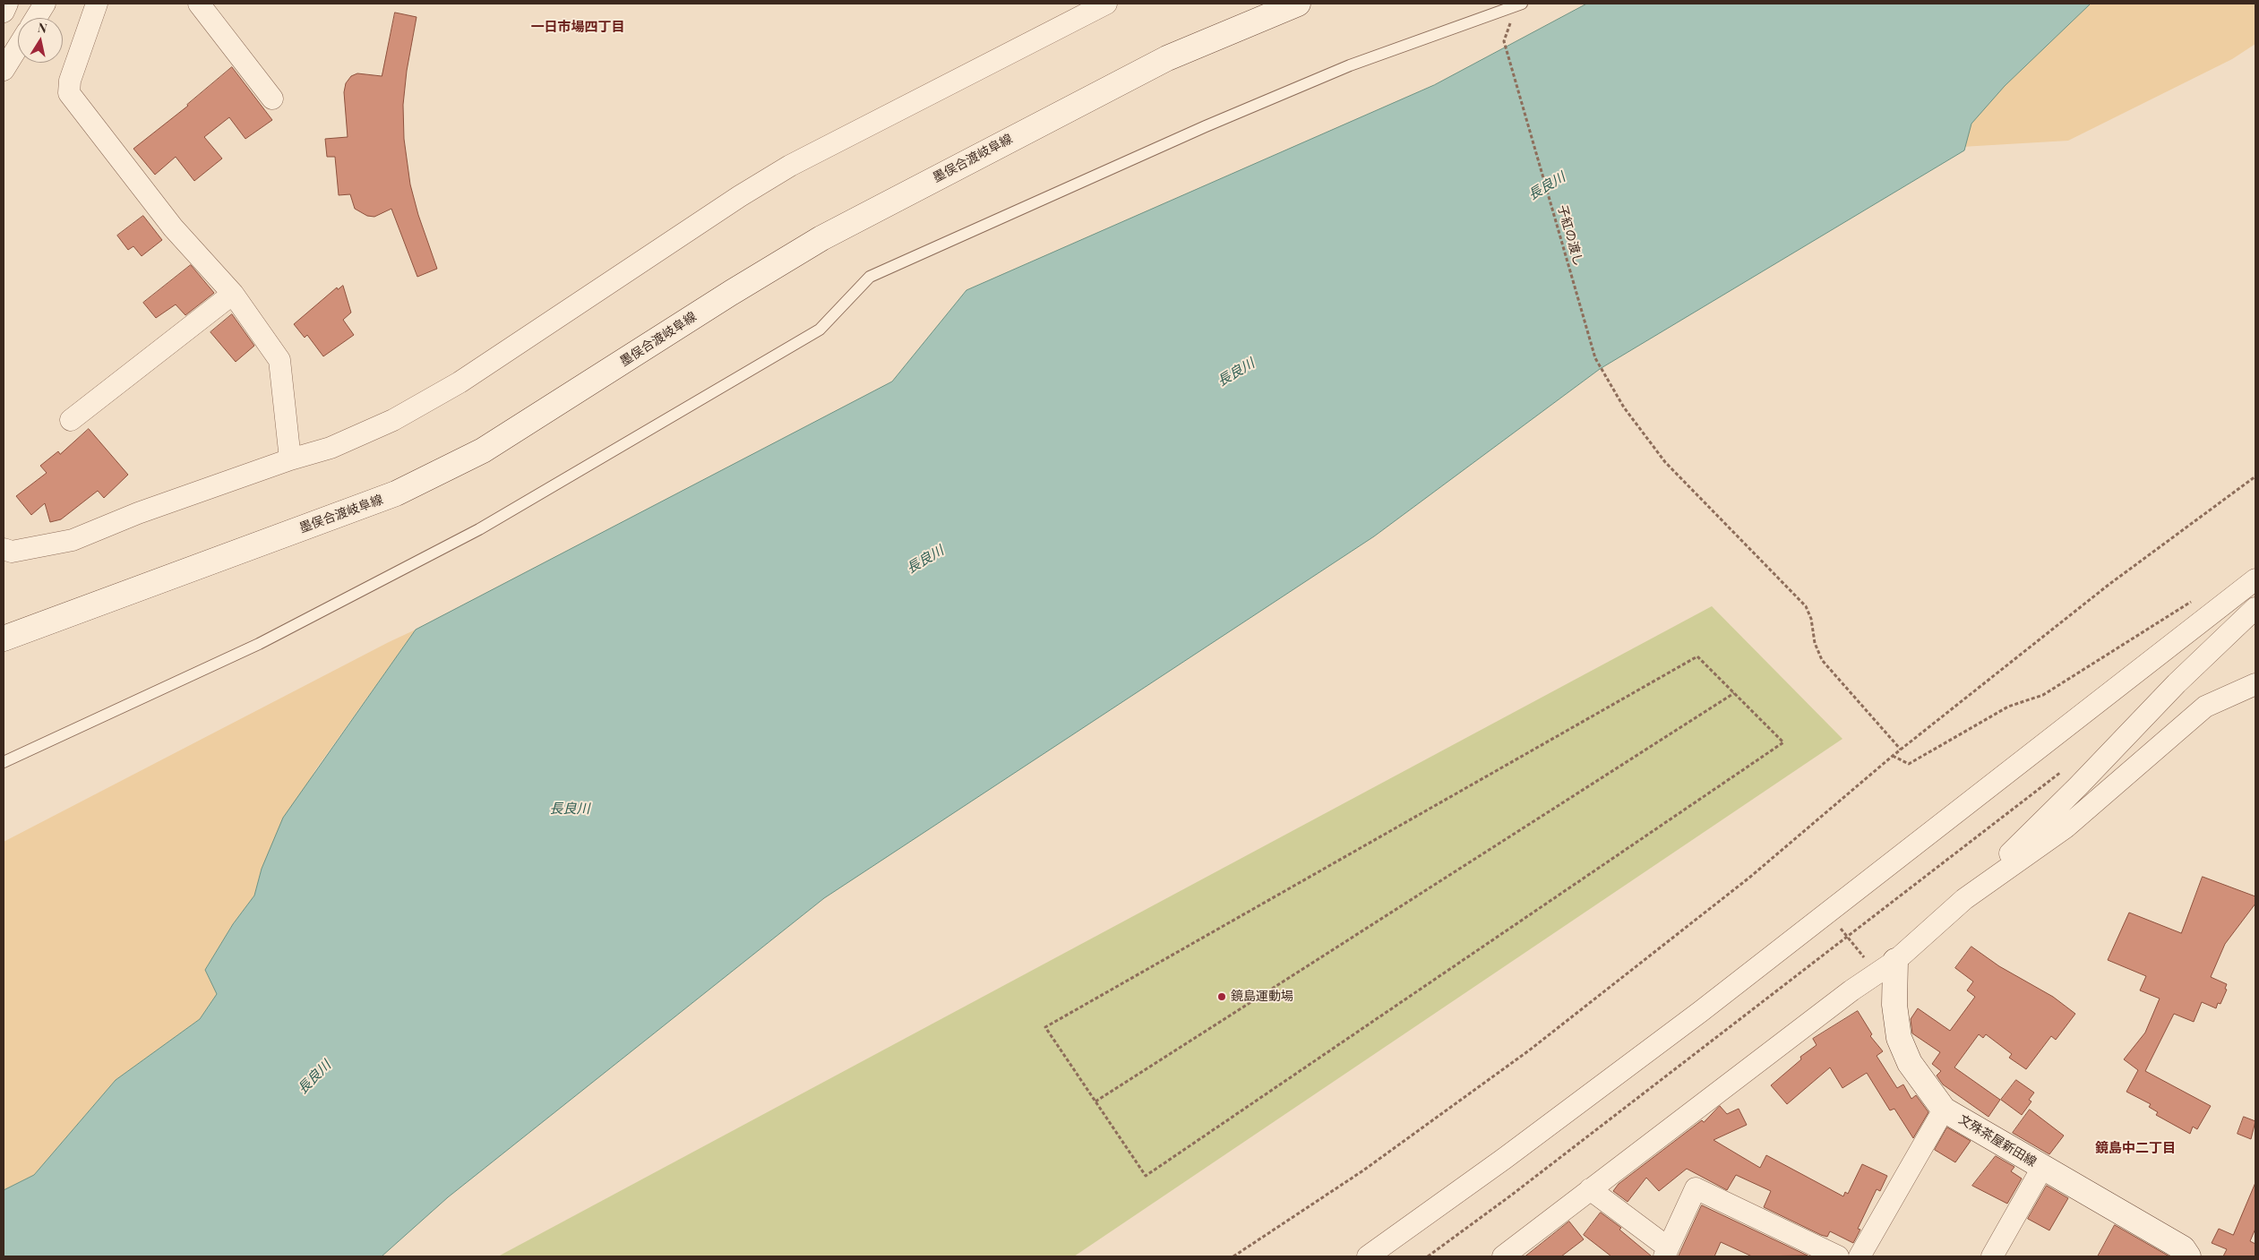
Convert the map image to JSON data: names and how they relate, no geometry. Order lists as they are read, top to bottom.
{
  "streets": {
    "main road": ["墨俣合渡岐阜線", "文殊茶屋新田線"],
    "path": ["子紅の渡し"]
  },
  "districts": ["一日市場四丁目", "鏡島中二丁目"],
  "water": ["長良川"],
  "places": ["鏡島運動場"],
  "north": "top"
}
